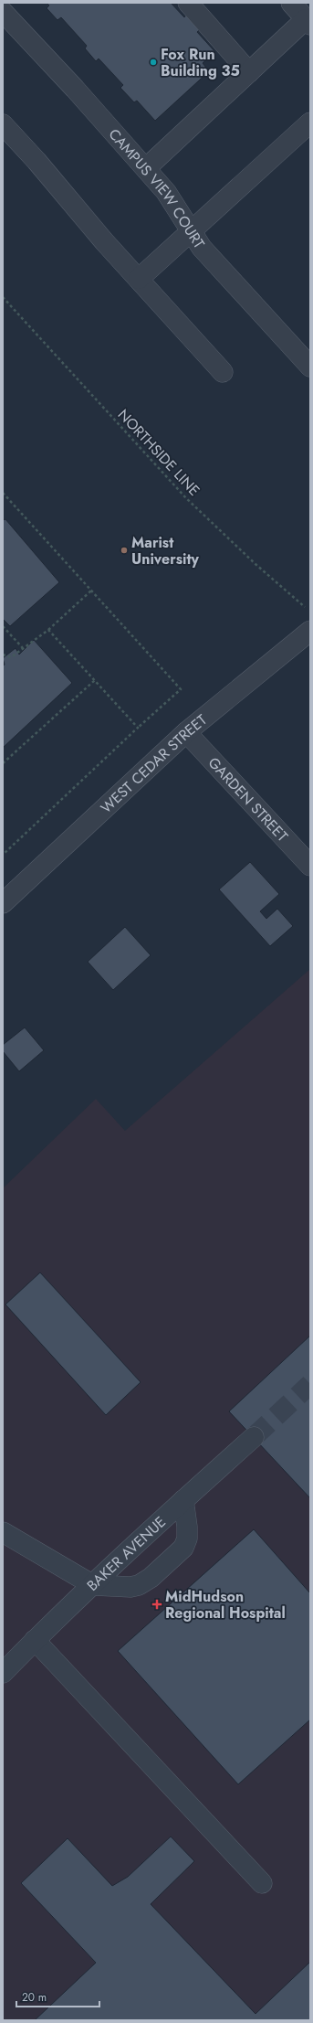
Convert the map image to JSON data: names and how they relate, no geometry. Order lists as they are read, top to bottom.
{
  "streets": {
    "street": [
      "CAMPUS VIEW COURT",
      "WEST CEDAR STREET",
      "GARDEN STREET",
      "BAKER AVENUE"
    ],
    "path": ["NORTHSIDE LINE"]
  },
  "crossings": [
    ["WEST CEDAR STREET", "GARDEN STREET"]
  ],
  "places": {
    "other": ["Fox Run Building 35", "Marist University"],
    "health": ["MidHudson Regional Hospital"]
  },
  "scale_bar": "20 m"
}
